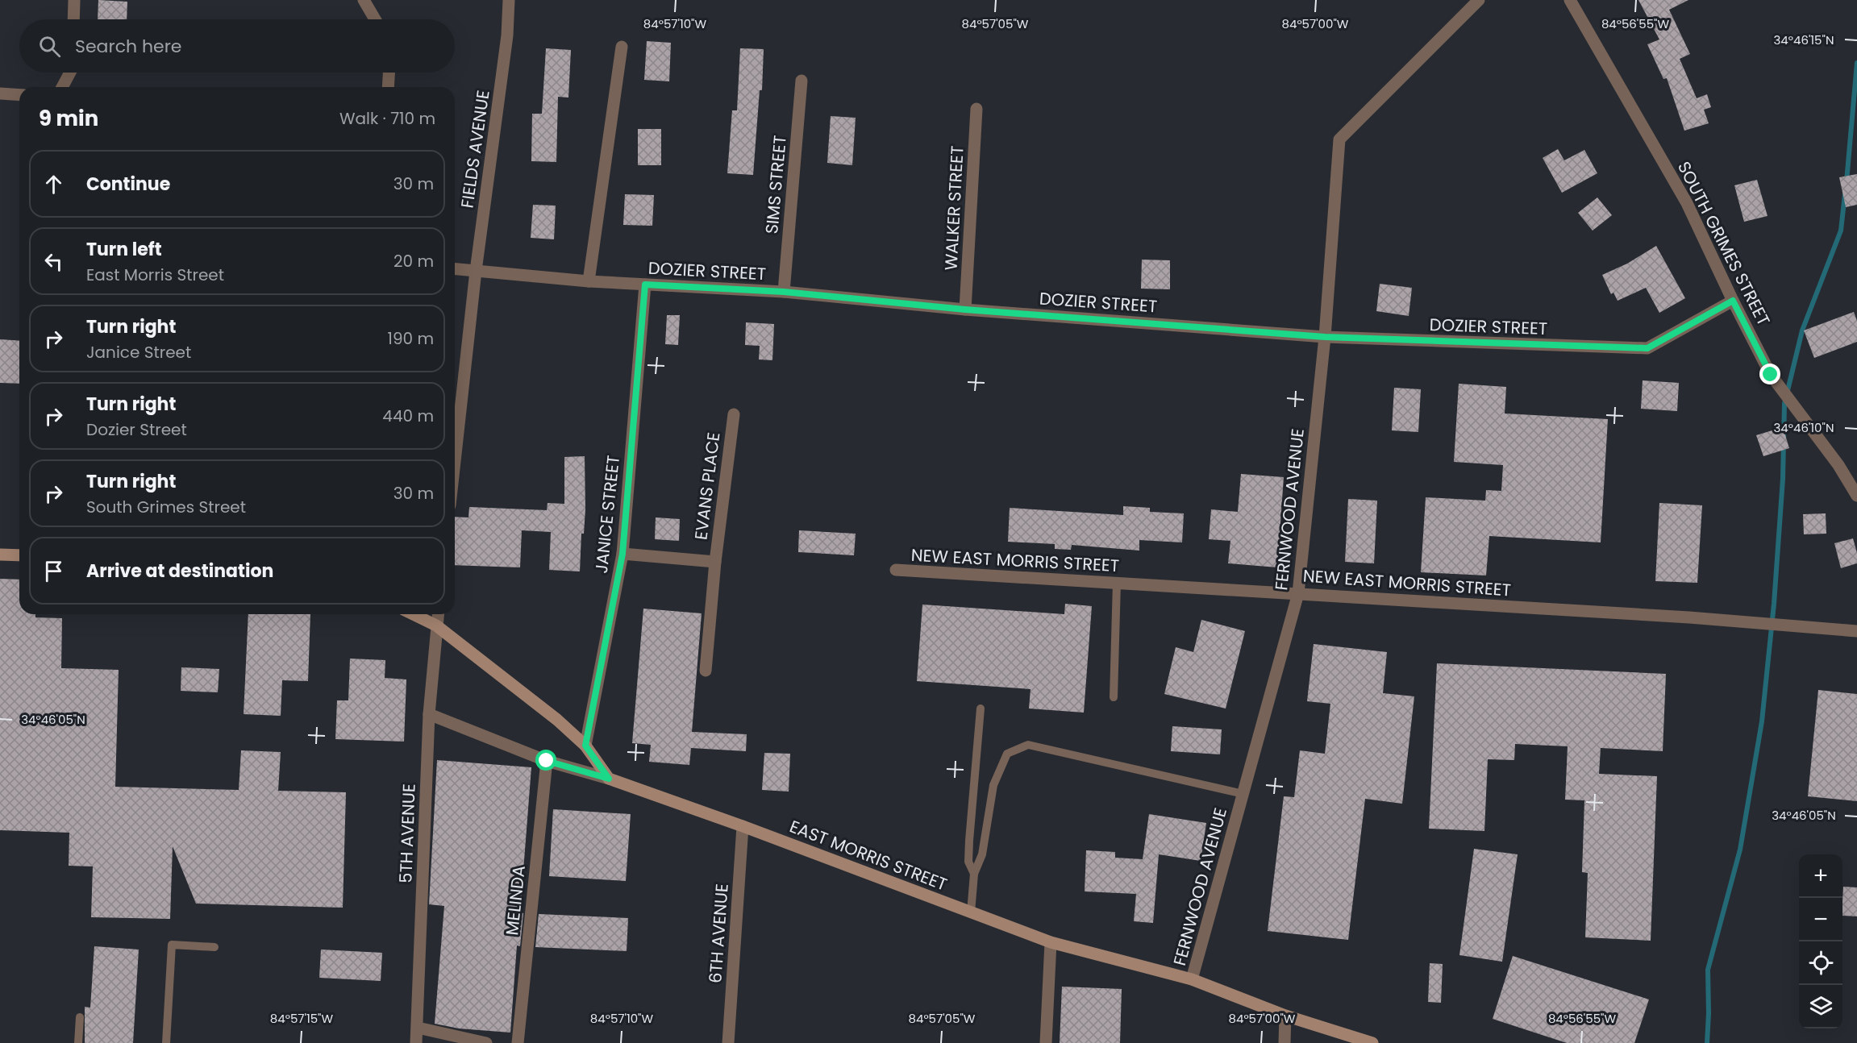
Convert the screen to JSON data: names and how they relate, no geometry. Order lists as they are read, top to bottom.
{
  "streets": {
    "main road": ["EAST MORRIS STREET"],
    "street": [
      "FIELDS AVENUE",
      "SIMS STREET",
      "WALKER STREET",
      "SOUTH GRIMES STREET",
      "DOZIER STREET",
      "EVANS PLACE",
      "FERNWOOD AVENUE",
      "JANICE STREET",
      "NEW EAST MORRIS STREET",
      "5TH AVENUE",
      "MELINDA",
      "6TH AVENUE"
    ]
  },
  "crossings": [
    ["FIELDS AVENUE", "DOZIER STREET"],
    ["SIMS STREET", "DOZIER STREET"],
    ["WALKER STREET", "DOZIER STREET"],
    ["SOUTH GRIMES STREET", "DOZIER STREET"],
    ["DOZIER STREET", "FERNWOOD AVENUE"],
    ["DOZIER STREET", "JANICE STREET"],
    ["EVANS PLACE", "JANICE STREET"],
    ["FERNWOOD AVENUE", "NEW EAST MORRIS STREET"],
    ["FERNWOOD AVENUE", "EAST MORRIS STREET"],
    ["EAST MORRIS STREET", "6TH AVENUE"]
  ],
  "page": {
    "search": "Search here",
    "heading": ["9 min", "Walk · 710 m"],
    "list": [
      ["Continue", "30 m"],
      ["Turn left", "East Morris Street", "20 m"],
      ["Turn right", "Janice Street", "190 m"],
      ["Turn right", "Dozier Street", "440 m"],
      ["Turn right", "South Grimes Street", "30 m"],
      "Arrive at destination"
    ],
    "map_buttons": ["+", "−"]
  },
  "coordinates": [
    "84°57'10\"W",
    "84°57'05\"W",
    "84°57'00\"W",
    "84°56'55\"W",
    "34°46'15\"N",
    "34°46'10\"N",
    "34°46'05\"N",
    "84°57'15\"W"
  ]
}
